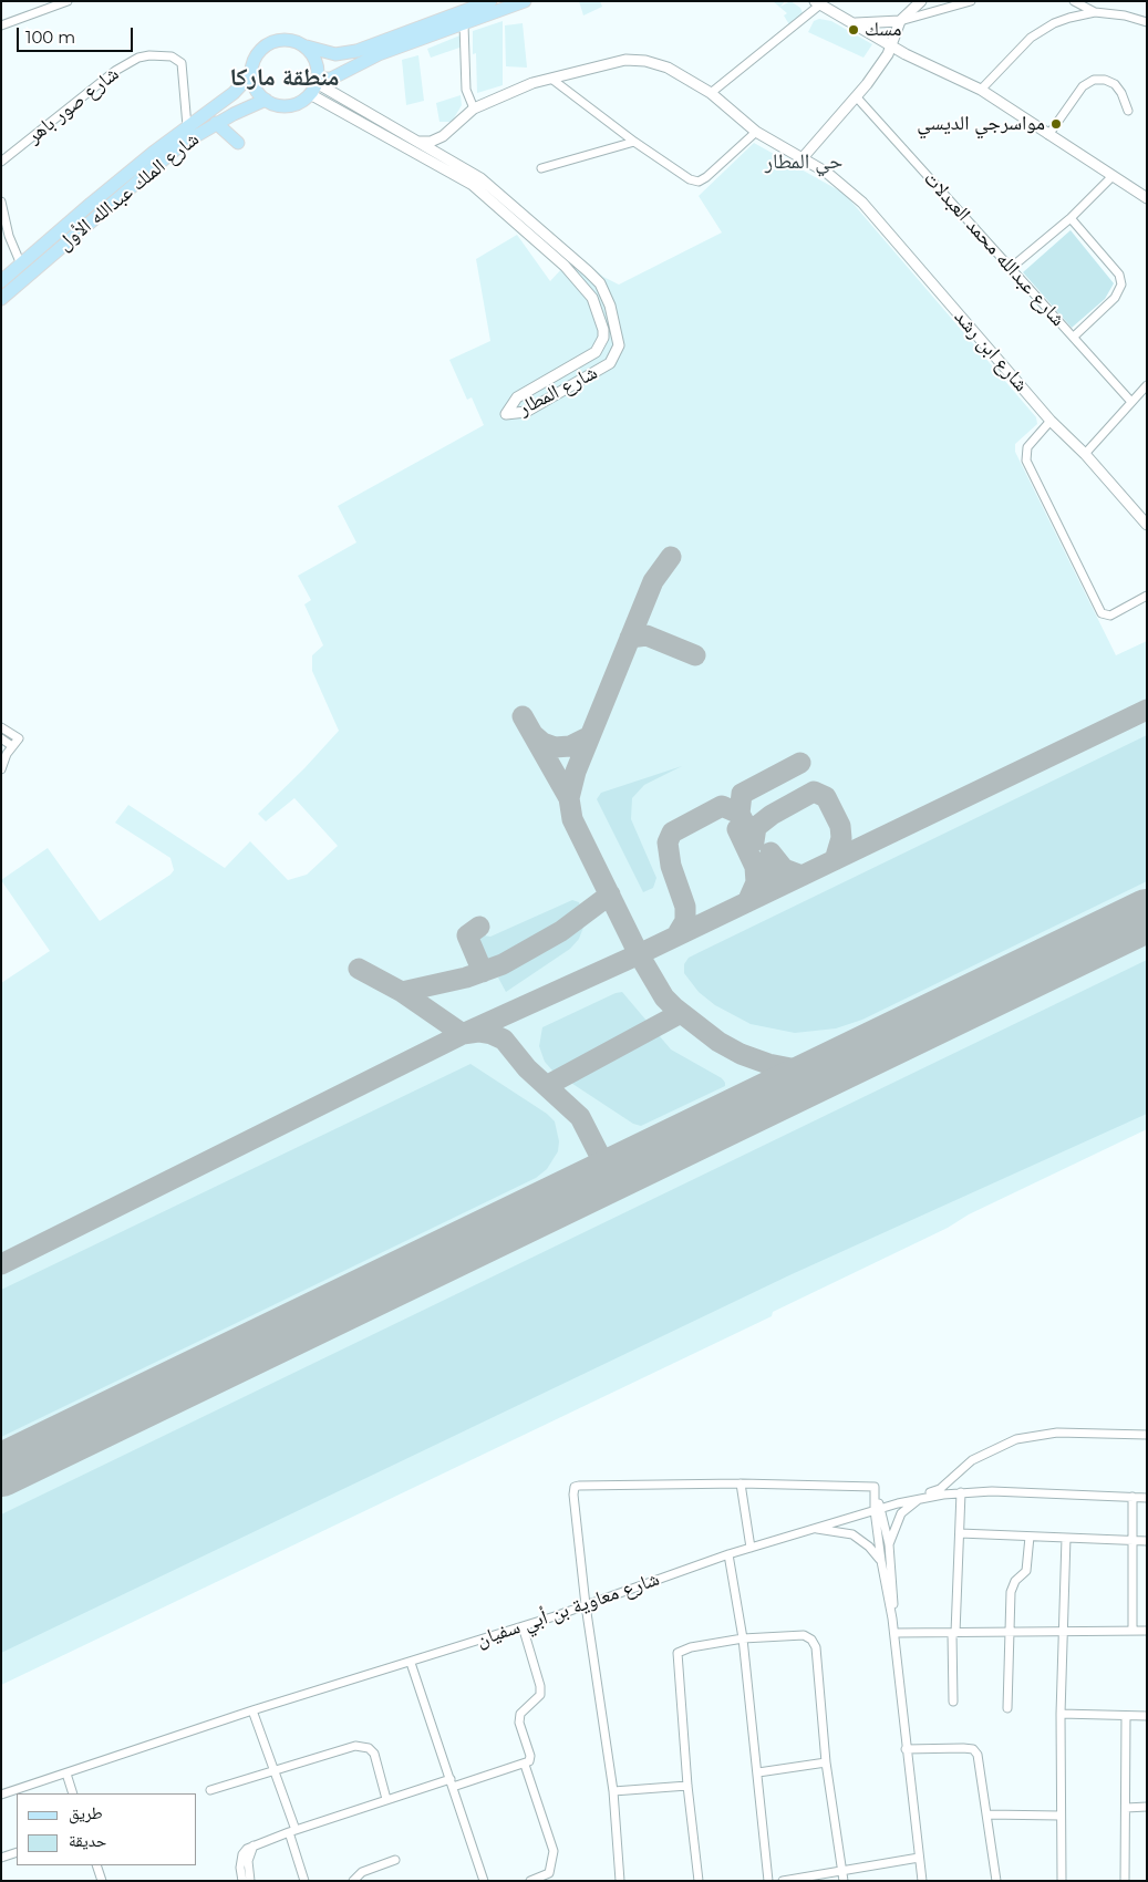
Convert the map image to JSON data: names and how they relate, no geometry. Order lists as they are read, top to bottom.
{
  "streets": {
    "main road": ["شارع الملك عبدالله الأول"],
    "street": [
      "شارع صور باهر",
      "شارع عبدالله محمد العبدلات",
      "شارع ابن رشد",
      "شارع المطار",
      "شارع معاوية بن أبي سفيان"
    ]
  },
  "crossings": [
    ["شارع صور باهر", "شارع الملك عبدالله الأول"],
    ["شارع الملك عبدالله الأول", "شارع المطار"]
  ],
  "districts": ["منطقة ماركا", "حي المطار"],
  "places": ["مسك", "مواسرجي الديسي"],
  "legend": ["طريق", "حديقة"],
  "scale_bar": "100 m"
}
